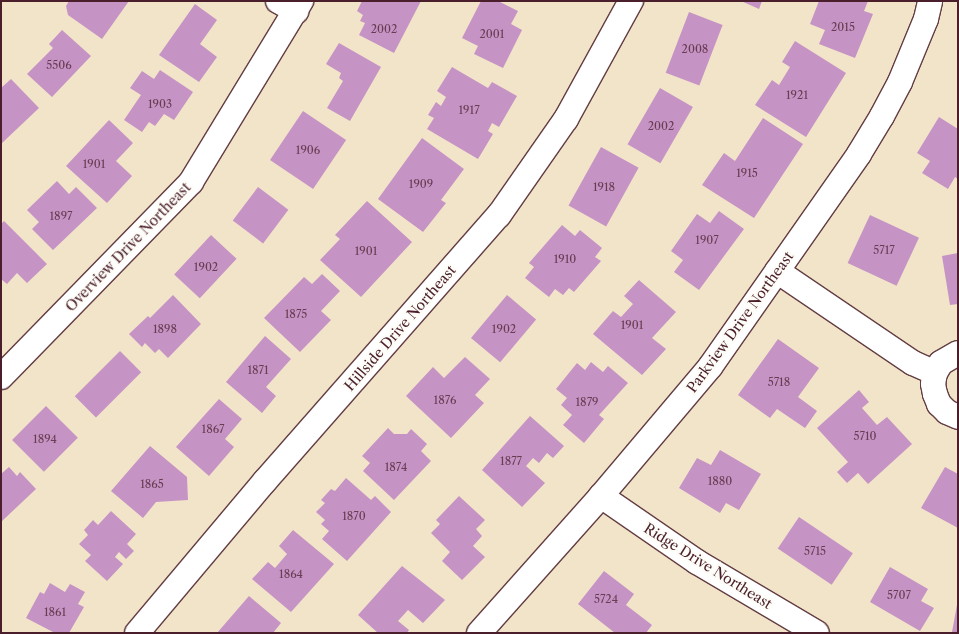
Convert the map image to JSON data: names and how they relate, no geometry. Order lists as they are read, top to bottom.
{
  "streets": {
    "street": [
      "Overview Drive Northeast",
      "Parkview Drive Northeast",
      "Hillside Drive Northeast",
      "Ridge Drive Northeast"
    ]
  },
  "crossings": [
    ["Parkview Drive Northeast", "Ridge Drive Northeast"]
  ],
  "house_numbers": [
    "2015",
    "2002",
    "2001",
    "2008",
    "5506",
    "1921",
    "1903",
    "1917",
    "2002",
    "1906",
    "1901",
    "1915",
    "1909",
    "1918",
    "1897",
    "1907",
    "5717",
    "1901",
    "1910",
    "1902",
    "1875",
    "1901",
    "1898",
    "1902",
    "1871",
    "5718",
    "1876",
    "1879",
    "1867",
    "5710",
    "1894",
    "1877",
    "1874",
    "1880",
    "1865",
    "1870",
    "5715",
    "1864",
    "5707",
    "5724",
    "1861"
  ]
}
